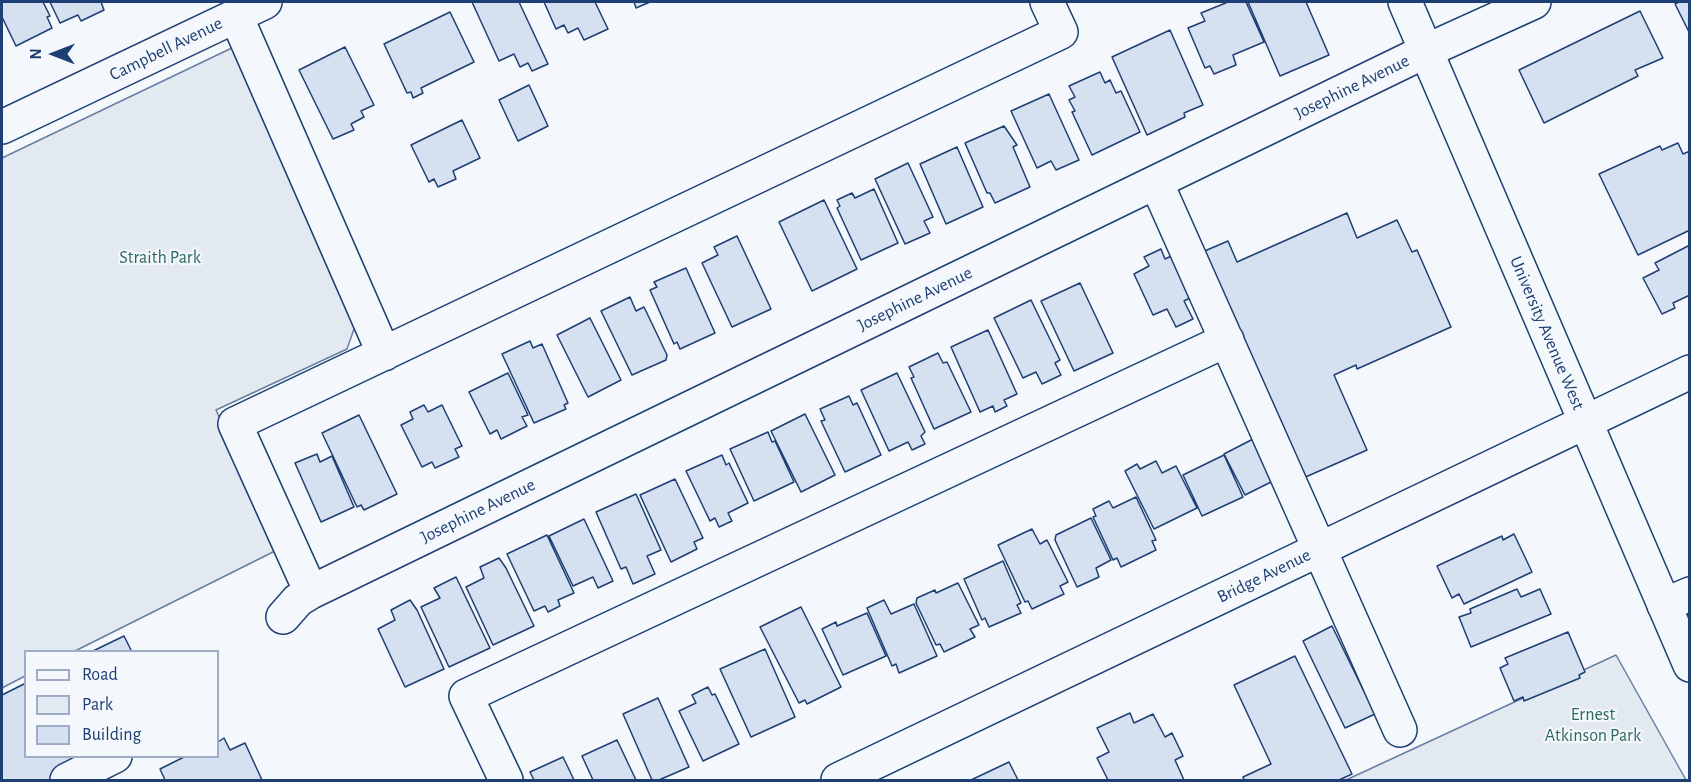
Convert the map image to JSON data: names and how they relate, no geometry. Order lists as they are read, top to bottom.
{
  "streets": {
    "street": [
      "Campbell Avenue",
      "Josephine Avenue",
      "University Avenue West",
      "Bridge Avenue"
    ]
  },
  "crossings": [
    ["Josephine Avenue", "University Avenue West"],
    ["University Avenue West", "Bridge Avenue"]
  ],
  "parks": ["Straith Park", "Ernest Atkinson Park"],
  "legend": ["Road", "Park", "Building"],
  "north": "left"
}
